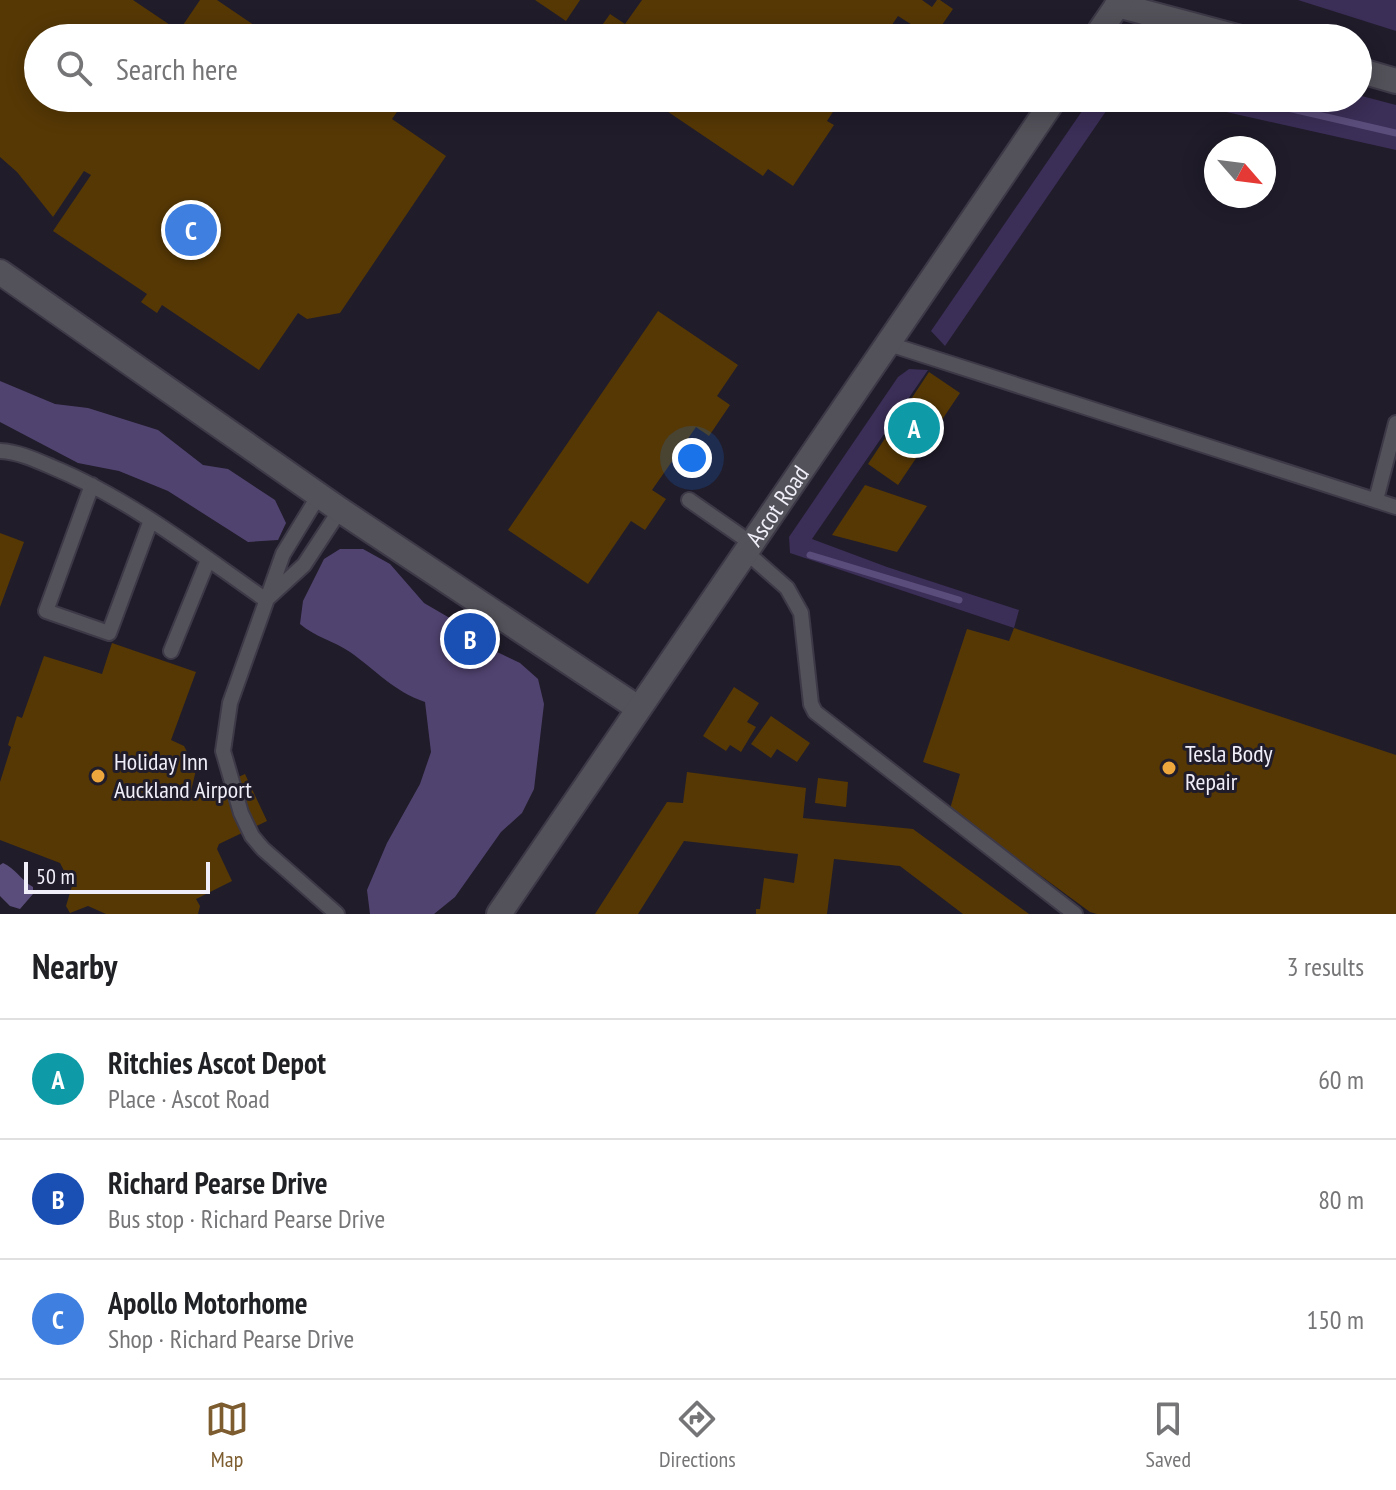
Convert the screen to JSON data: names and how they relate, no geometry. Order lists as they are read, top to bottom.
{
  "streets": {
    "street": ["Ascot Road"]
  },
  "places": ["Tesla Body Repair", "Holiday Inn Auckland Airport"],
  "scale_bar": "50 m",
  "north": "bottom right",
  "page": {
    "search": "Search here",
    "pins": ["C", "A", "B"],
    "scale": "50 m",
    "heading": ["Nearby", "3 results"],
    "list": [
      {
        "mark": "A",
        "name": "Ritchies Ascot Depot",
        "note": "Place · Ascot Road",
        "value": "60 m"
      },
      {
        "mark": "B",
        "name": "Richard Pearse Drive",
        "note": "Bus stop · Richard Pearse Drive",
        "value": "80 m"
      },
      {
        "mark": "C",
        "name": "Apollo Motorhome",
        "note": "Shop · Richard Pearse Drive",
        "value": "150 m"
      }
    ],
    "nav": ["Map", "Directions", "Saved"]
  }
}
